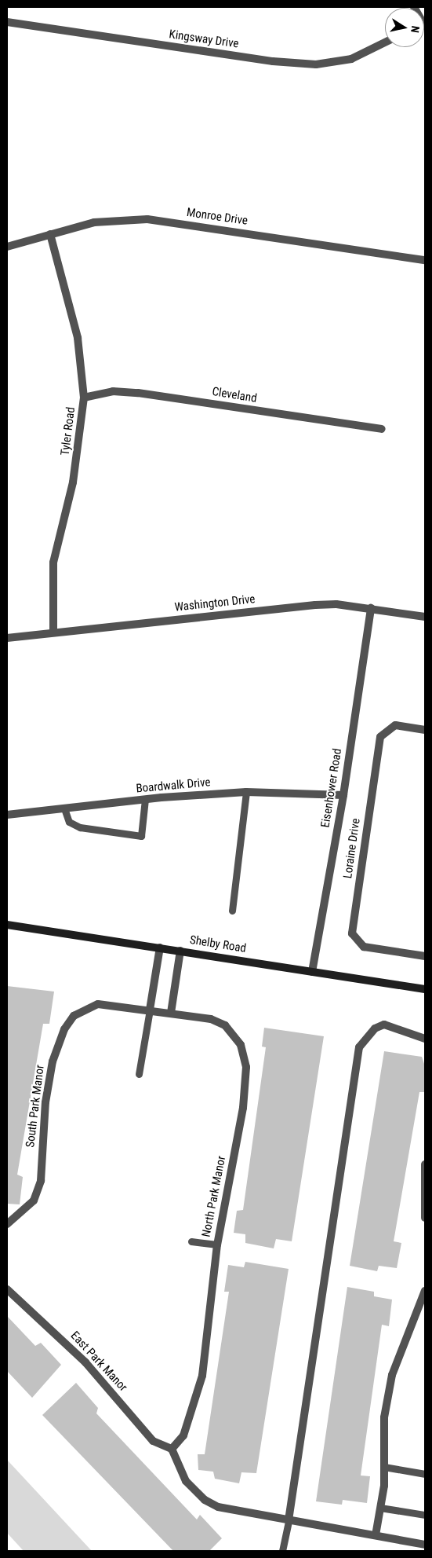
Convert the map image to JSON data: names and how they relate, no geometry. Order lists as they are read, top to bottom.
{
  "streets": {
    "street": [
      "Kingsway Drive",
      "Monroe Drive",
      "Cleveland",
      "Tyler Road",
      "Washington Drive",
      "Boardwalk Drive",
      "Eisenhower Road",
      "Loraine Drive",
      "Shelby Road",
      "South Park Manor",
      "North Park Manor",
      "East Park Manor"
    ]
  },
  "crossings": [
    ["Monroe Drive", "Tyler Road"],
    ["Cleveland", "Tyler Road"],
    ["Tyler Road", "Washington Drive"],
    ["Washington Drive", "Eisenhower Road"],
    ["Boardwalk Drive", "Eisenhower Road"],
    ["Eisenhower Road", "Shelby Road"],
    ["South Park Manor", "North Park Manor"],
    ["North Park Manor", "East Park Manor"]
  ],
  "north": "right"
}
